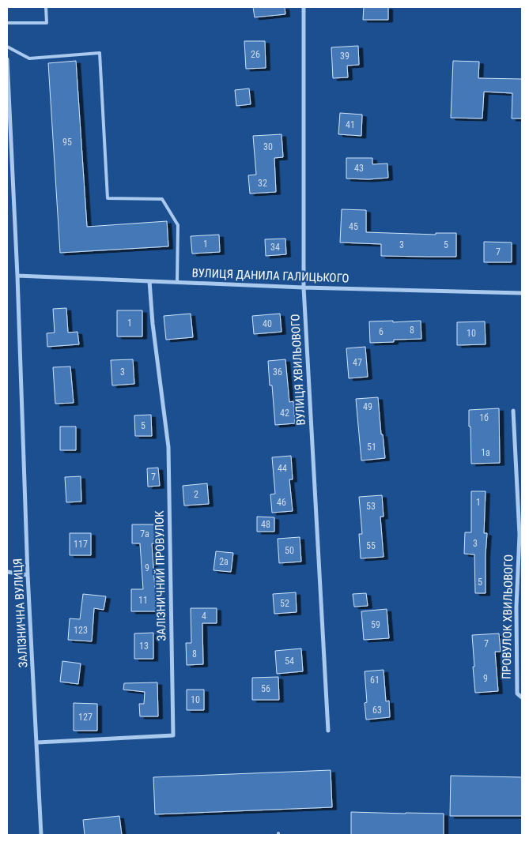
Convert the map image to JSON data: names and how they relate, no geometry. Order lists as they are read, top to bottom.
{
  "streets": {
    "street": [
      "ВУЛИЦЯ ДАНИЛА ГАЛИЦЬКОГО",
      "ВУЛИЦЯ ХВИЛЬОВОГО",
      "ЗАЛІЗНИЧНИЙ ПРОВУЛОК",
      "ЗАЛІЗНИЧНА ВУЛИЦЯ",
      "ПРОВУЛОК ХВИЛЬОВОГО"
    ]
  },
  "crossings": [
    ["ВУЛИЦЯ ДАНИЛА ГАЛИЦЬКОГО", "ВУЛИЦЯ ХВИЛЬОВОГО"],
    ["ВУЛИЦЯ ДАНИЛА ГАЛИЦЬКОГО", "ЗАЛІЗНИЧНИЙ ПРОВУЛОК"],
    ["ВУЛИЦЯ ДАНИЛА ГАЛИЦЬКОГО", "ЗАЛІЗНИЧНА ВУЛИЦЯ"],
    ["ЗАЛІЗНИЧНИЙ ПРОВУЛОК", "ЗАЛІЗНИЧНА ВУЛИЦЯ"]
  ],
  "house_numbers": [
    "26",
    "39",
    "41",
    "95",
    "30",
    "43",
    "32",
    "45",
    "1",
    "3",
    "5",
    "34",
    "7",
    "1",
    "40",
    "8",
    "6",
    "10",
    "47",
    "3",
    "36",
    "49",
    "42",
    "1б",
    "5",
    "51",
    "1а",
    "44",
    "7",
    "2",
    "46",
    "1",
    "53",
    "48",
    "7а",
    "3",
    "117",
    "55",
    "50",
    "2а",
    "9",
    "5",
    "11",
    "52",
    "4",
    "59",
    "123",
    "7",
    "13",
    "8",
    "54",
    "9",
    "61",
    "56",
    "10",
    "63",
    "127"
  ]
}
